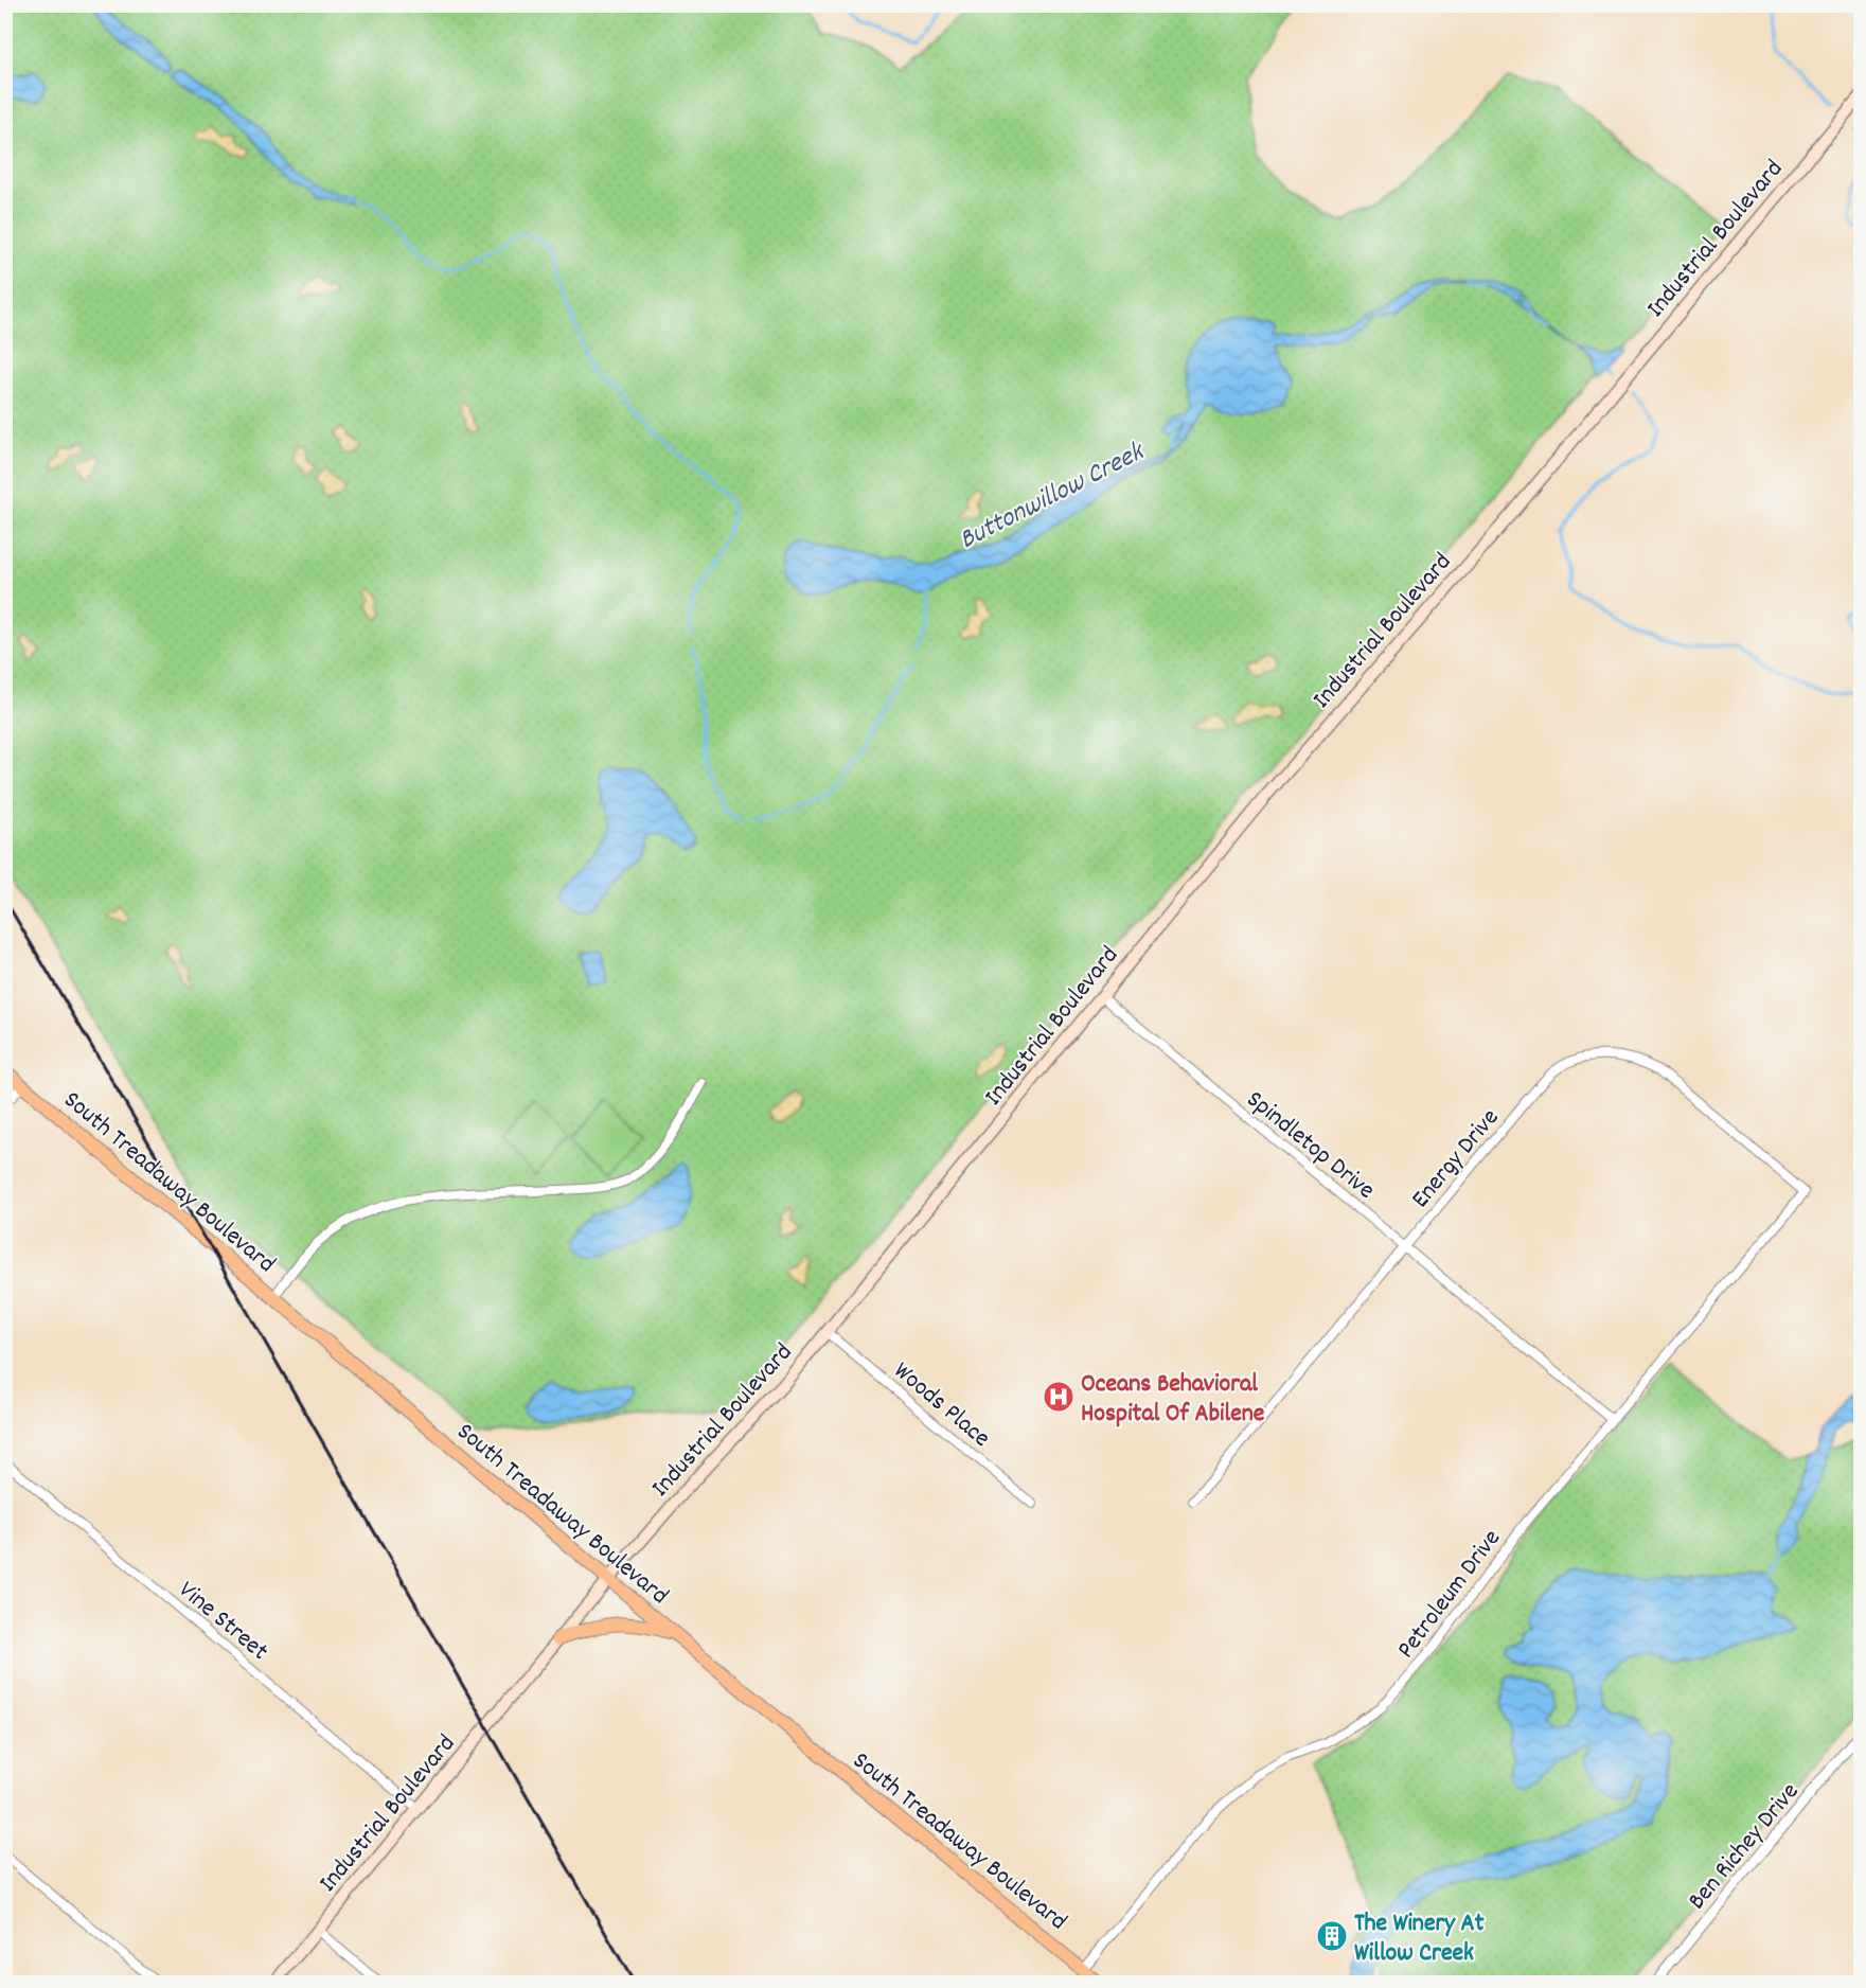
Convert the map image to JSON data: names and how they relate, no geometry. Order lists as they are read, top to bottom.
{
  "streets": {
    "main road": ["Industrial Boulevard", "South Treadaway Boulevard"],
    "street": [
      "Spindletop Drive",
      "Energy Drive",
      "Woods Place",
      "Petroleum Drive",
      "Vine Street",
      "Ben Richey Drive"
    ]
  },
  "crossings": [
    ["Industrial Boulevard", "Spindletop Drive"],
    ["Industrial Boulevard", "South Treadaway Boulevard"],
    ["Industrial Boulevard", "Woods Place"],
    ["Industrial Boulevard", "Vine Street"],
    ["Spindletop Drive", "Energy Drive"],
    ["Spindletop Drive", "Petroleum Drive"],
    ["Energy Drive", "Petroleum Drive"],
    ["South Treadaway Boulevard", "Petroleum Drive"]
  ],
  "water": ["Buttonwillow Creek"],
  "places": {
    "hospital": ["Oceans Behavioral Hospital Of Abilene"],
    "building": ["The Winery At Willow Creek"]
  }
}
